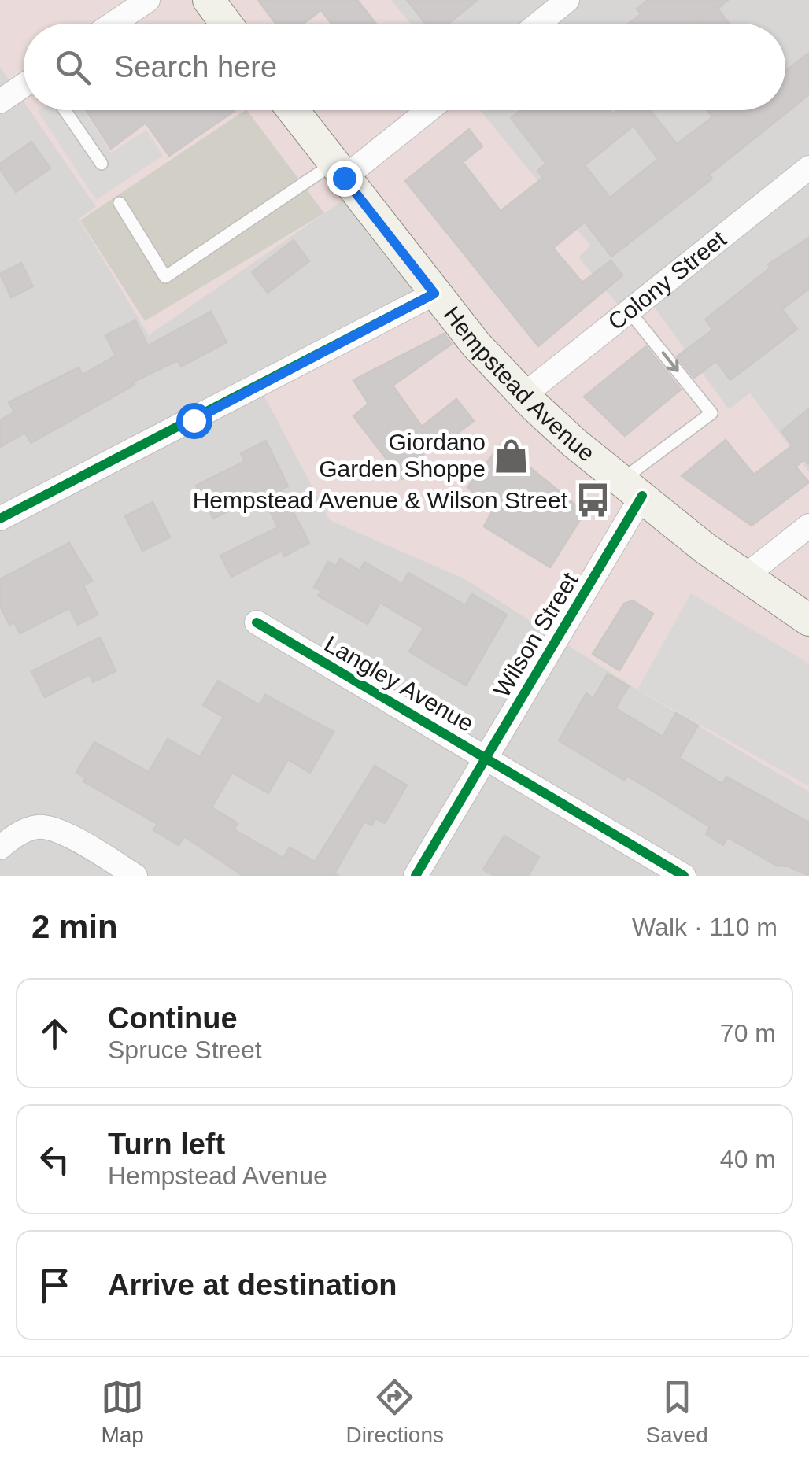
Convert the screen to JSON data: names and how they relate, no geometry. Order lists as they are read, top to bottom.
{
  "streets": {
    "main road": ["Hempstead Avenue"],
    "street": ["Colony Street", "Wilson Street", "Langley Avenue"]
  },
  "crossings": [
    ["Colony Street", "Hempstead Avenue"],
    ["Hempstead Avenue", "Wilson Street"],
    ["Wilson Street", "Langley Avenue"]
  ],
  "places": {
    "shop": ["Giordano Garden Shoppe"],
    "bus stop": ["Hempstead Avenue & Wilson Street"]
  },
  "page": {
    "search": "Search here",
    "heading": ["2 min", "Walk · 110 m"],
    "list": [
      ["Continue", "Spruce Street", "70 m"],
      ["Turn left", "Hempstead Avenue", "40 m"],
      "Arrive at destination"
    ],
    "nav": ["Map", "Directions", "Saved"]
  }
}
